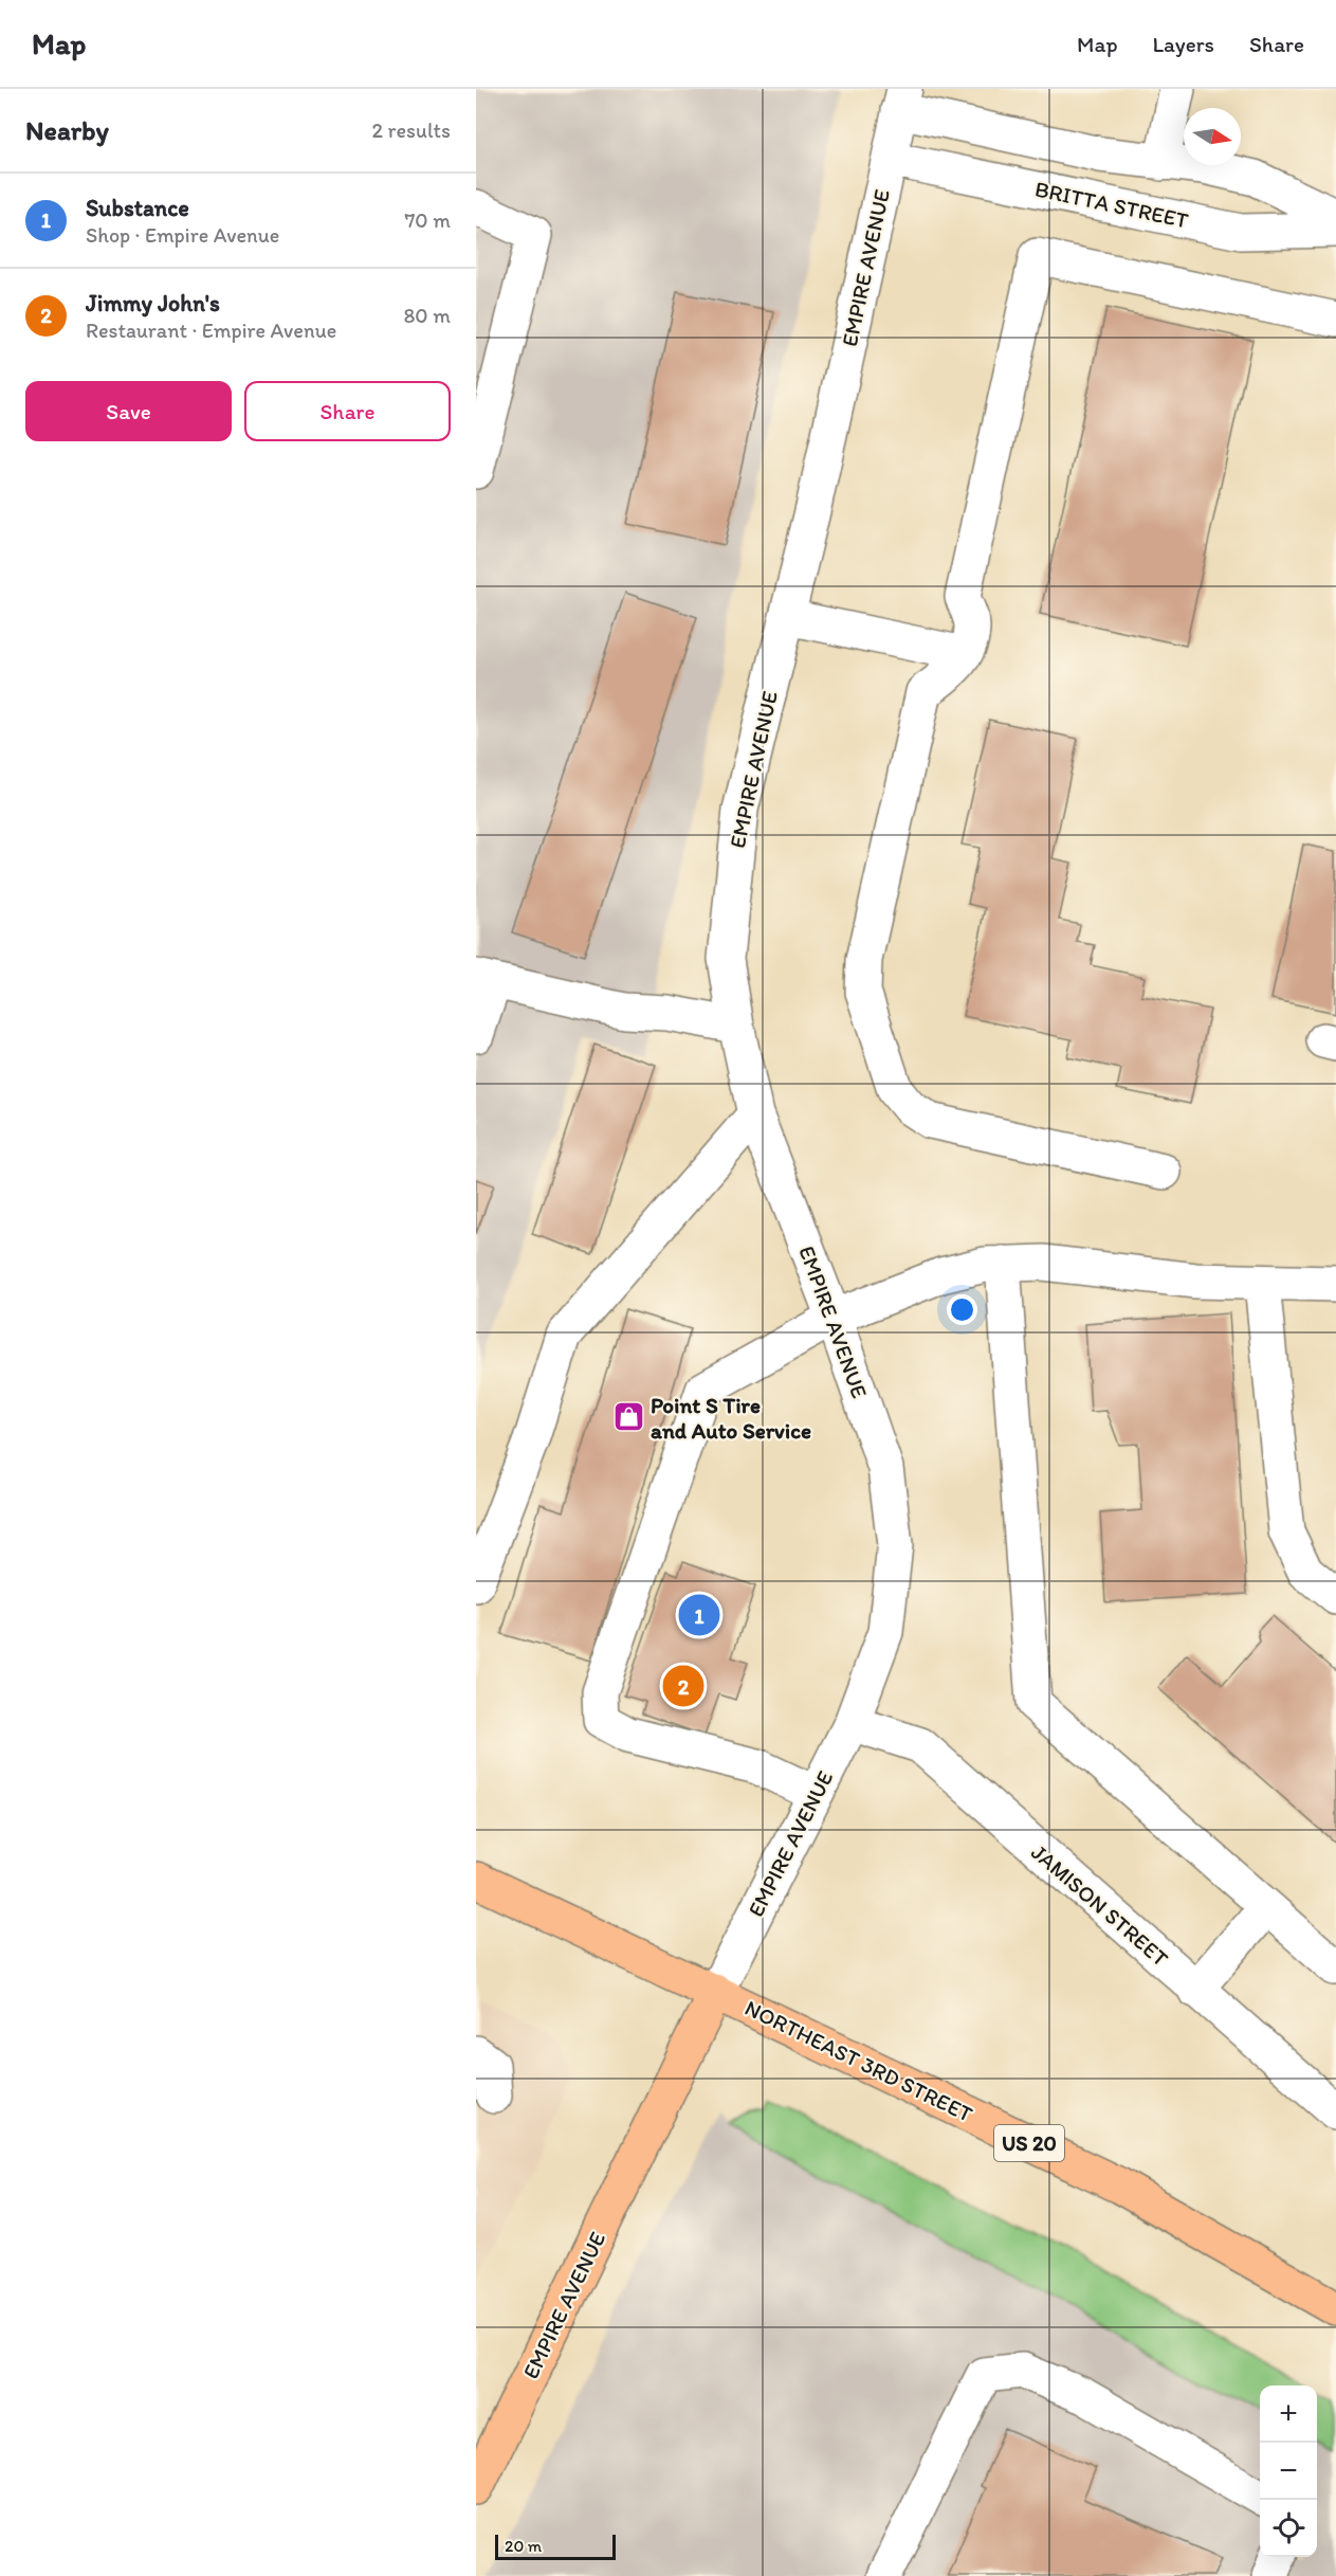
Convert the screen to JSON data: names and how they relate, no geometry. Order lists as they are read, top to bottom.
{
  "streets": {
    "main road": ["EMPIRE AVENUE", "NORTHEAST 3RD STREET", "US 20"],
    "street": ["BRITTA STREET", "JAMISON STREET"]
  },
  "crossings": [
    ["BRITTA STREET", "EMPIRE AVENUE"],
    ["EMPIRE AVENUE", "JAMISON STREET"],
    ["EMPIRE AVENUE", "NORTHEAST 3RD STREET"]
  ],
  "places": {
    "shop": ["Point S Tire and Auto Service"]
  },
  "scale_bar": "20 m",
  "north": "right",
  "page": {
    "header": "Map",
    "nav": ["Map", "Layers", "Share"],
    "heading": ["Nearby", "2 results"],
    "list": [
      {
        "mark": "1",
        "name": "Substance",
        "note": "Shop · Empire Avenue",
        "value": "70 m"
      },
      {
        "mark": "2",
        "name": "Jimmy John's",
        "note": "Restaurant · Empire Avenue",
        "value": "80 m"
      }
    ],
    "buttons": ["Save", "Share"],
    "pins": ["1", "2"],
    "map_buttons": ["+", "−"],
    "scale": "20 m"
  }
}
